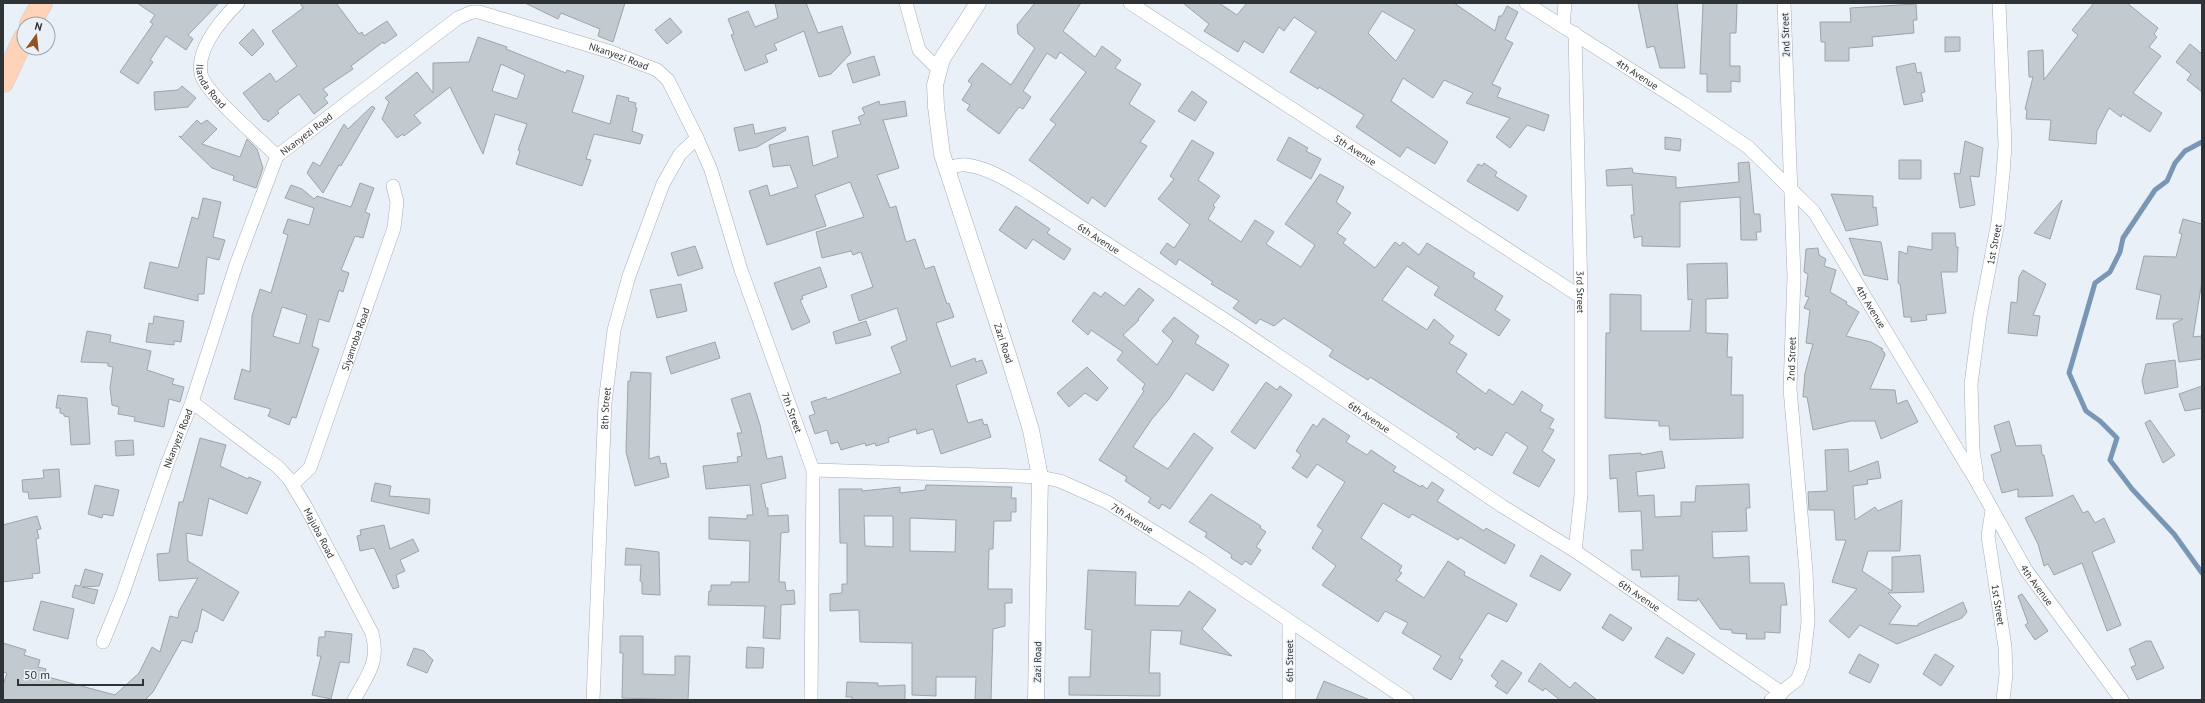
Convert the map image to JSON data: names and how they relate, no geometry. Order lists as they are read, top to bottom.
{
  "streets": {
    "street": [
      "2nd Street",
      "Nkanyezi Road",
      "4th Avenue",
      "Ilanda Road",
      "5th Avenue",
      "6th Avenue",
      "1st Street",
      "3rd Street",
      "Siyanroba Road",
      "Zazi Road",
      "8th Street",
      "7th Street",
      "7th Avenue",
      "Majuba Road",
      "6th Street"
    ]
  },
  "crossings": [
    ["2nd Street", "4th Avenue"],
    ["2nd Street", "6th Avenue"],
    ["Nkanyezi Road", "Ilanda Road"],
    ["Nkanyezi Road", "8th Street"],
    ["Nkanyezi Road", "7th Street"],
    ["Nkanyezi Road", "Majuba Road"],
    ["4th Avenue", "1st Street"],
    ["4th Avenue", "3rd Street"],
    ["5th Avenue", "3rd Street"],
    ["6th Avenue", "3rd Street"],
    ["6th Avenue", "Zazi Road"],
    ["Siyanroba Road", "Majuba Road"],
    ["Zazi Road", "7th Avenue"],
    ["8th Street", "7th Street"],
    ["7th Street", "7th Avenue"],
    ["7th Avenue", "6th Street"]
  ],
  "scale_bar": "50 m",
  "north": "top"
}
